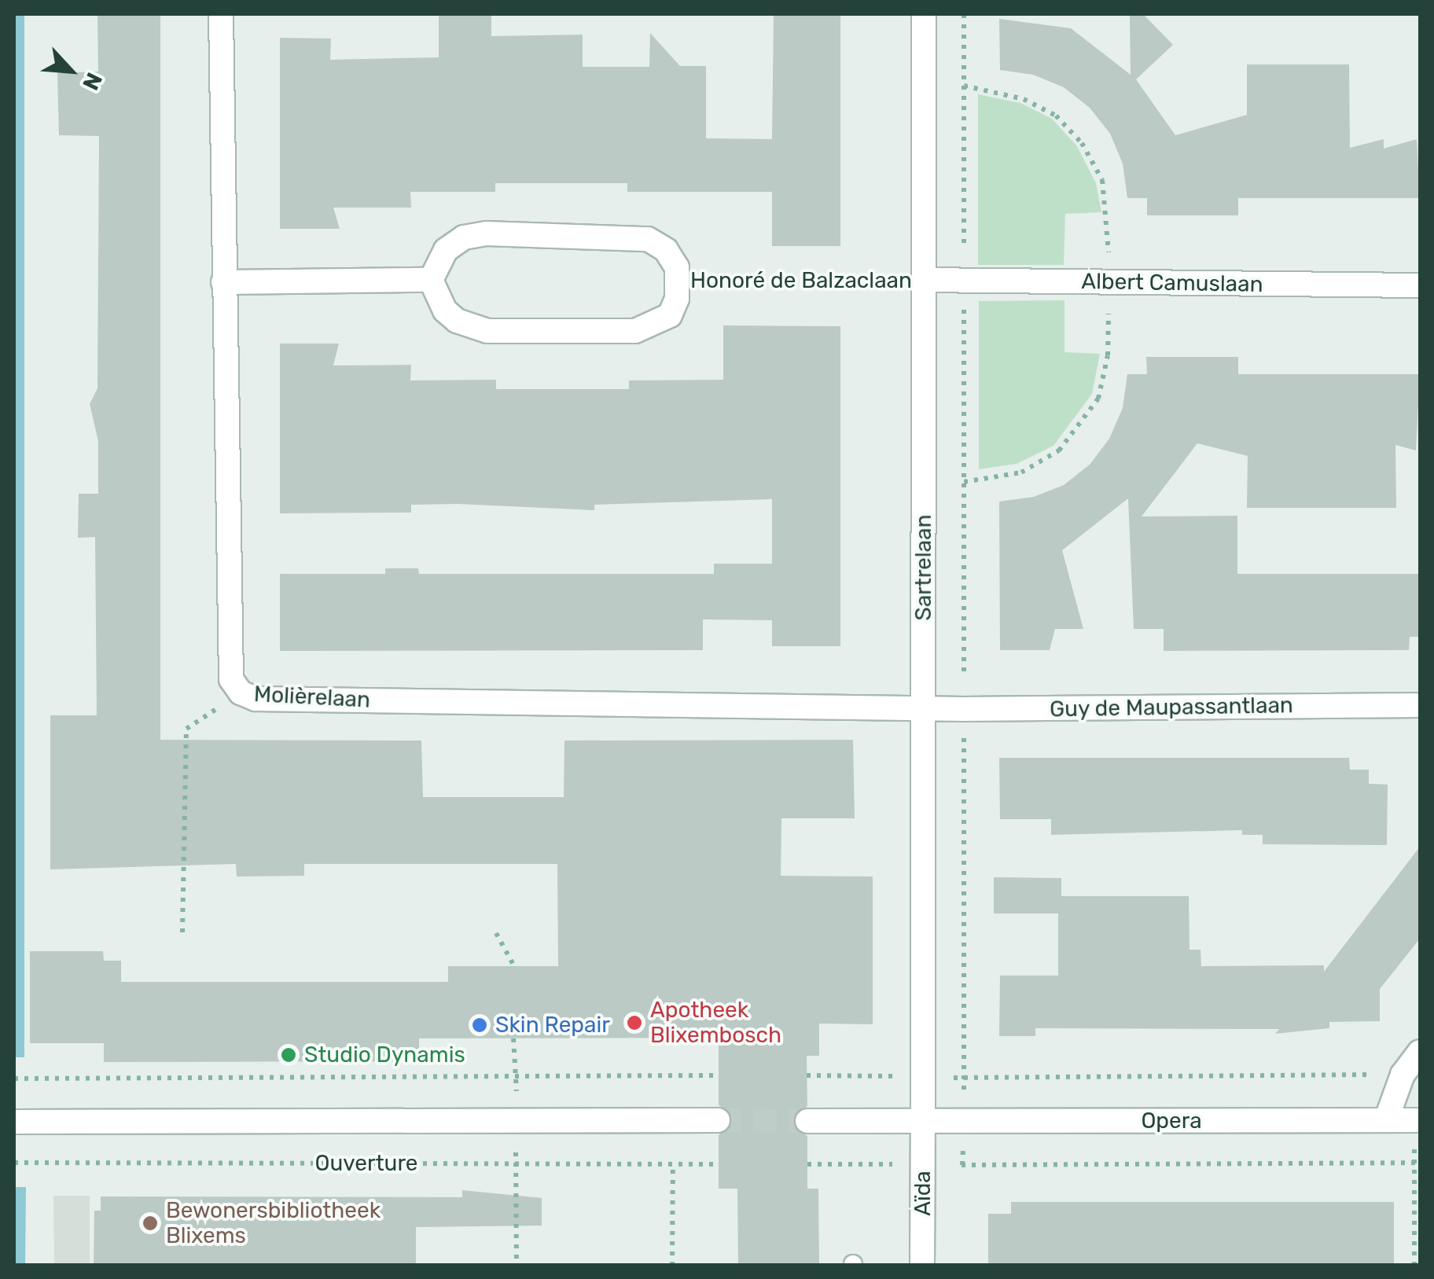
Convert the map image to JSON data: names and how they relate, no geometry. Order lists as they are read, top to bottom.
{
  "streets": {
    "street": [
      "Honoré de Balzaclaan",
      "Albert Camuslaan",
      "Sartrelaan",
      "Molièrelaan",
      "Guy de Maupassantlaan",
      "Opera",
      "Ouverture",
      "Aïda"
    ]
  },
  "crossings": [
    ["Honoré de Balzaclaan", "Albert Camuslaan"],
    ["Honoré de Balzaclaan", "Sartrelaan"],
    ["Albert Camuslaan", "Sartrelaan"],
    ["Sartrelaan", "Molièrelaan"],
    ["Sartrelaan", "Guy de Maupassantlaan"],
    ["Sartrelaan", "Opera"],
    ["Sartrelaan", "Aïda"],
    ["Molièrelaan", "Guy de Maupassantlaan"],
    ["Opera", "Aïda"]
  ],
  "places": [
    "Apotheek Blixembosch",
    "Skin Repair",
    "Studio Dynamis",
    "Bewonersbibliotheek Blixems"
  ],
  "north": "bottom right"
}
